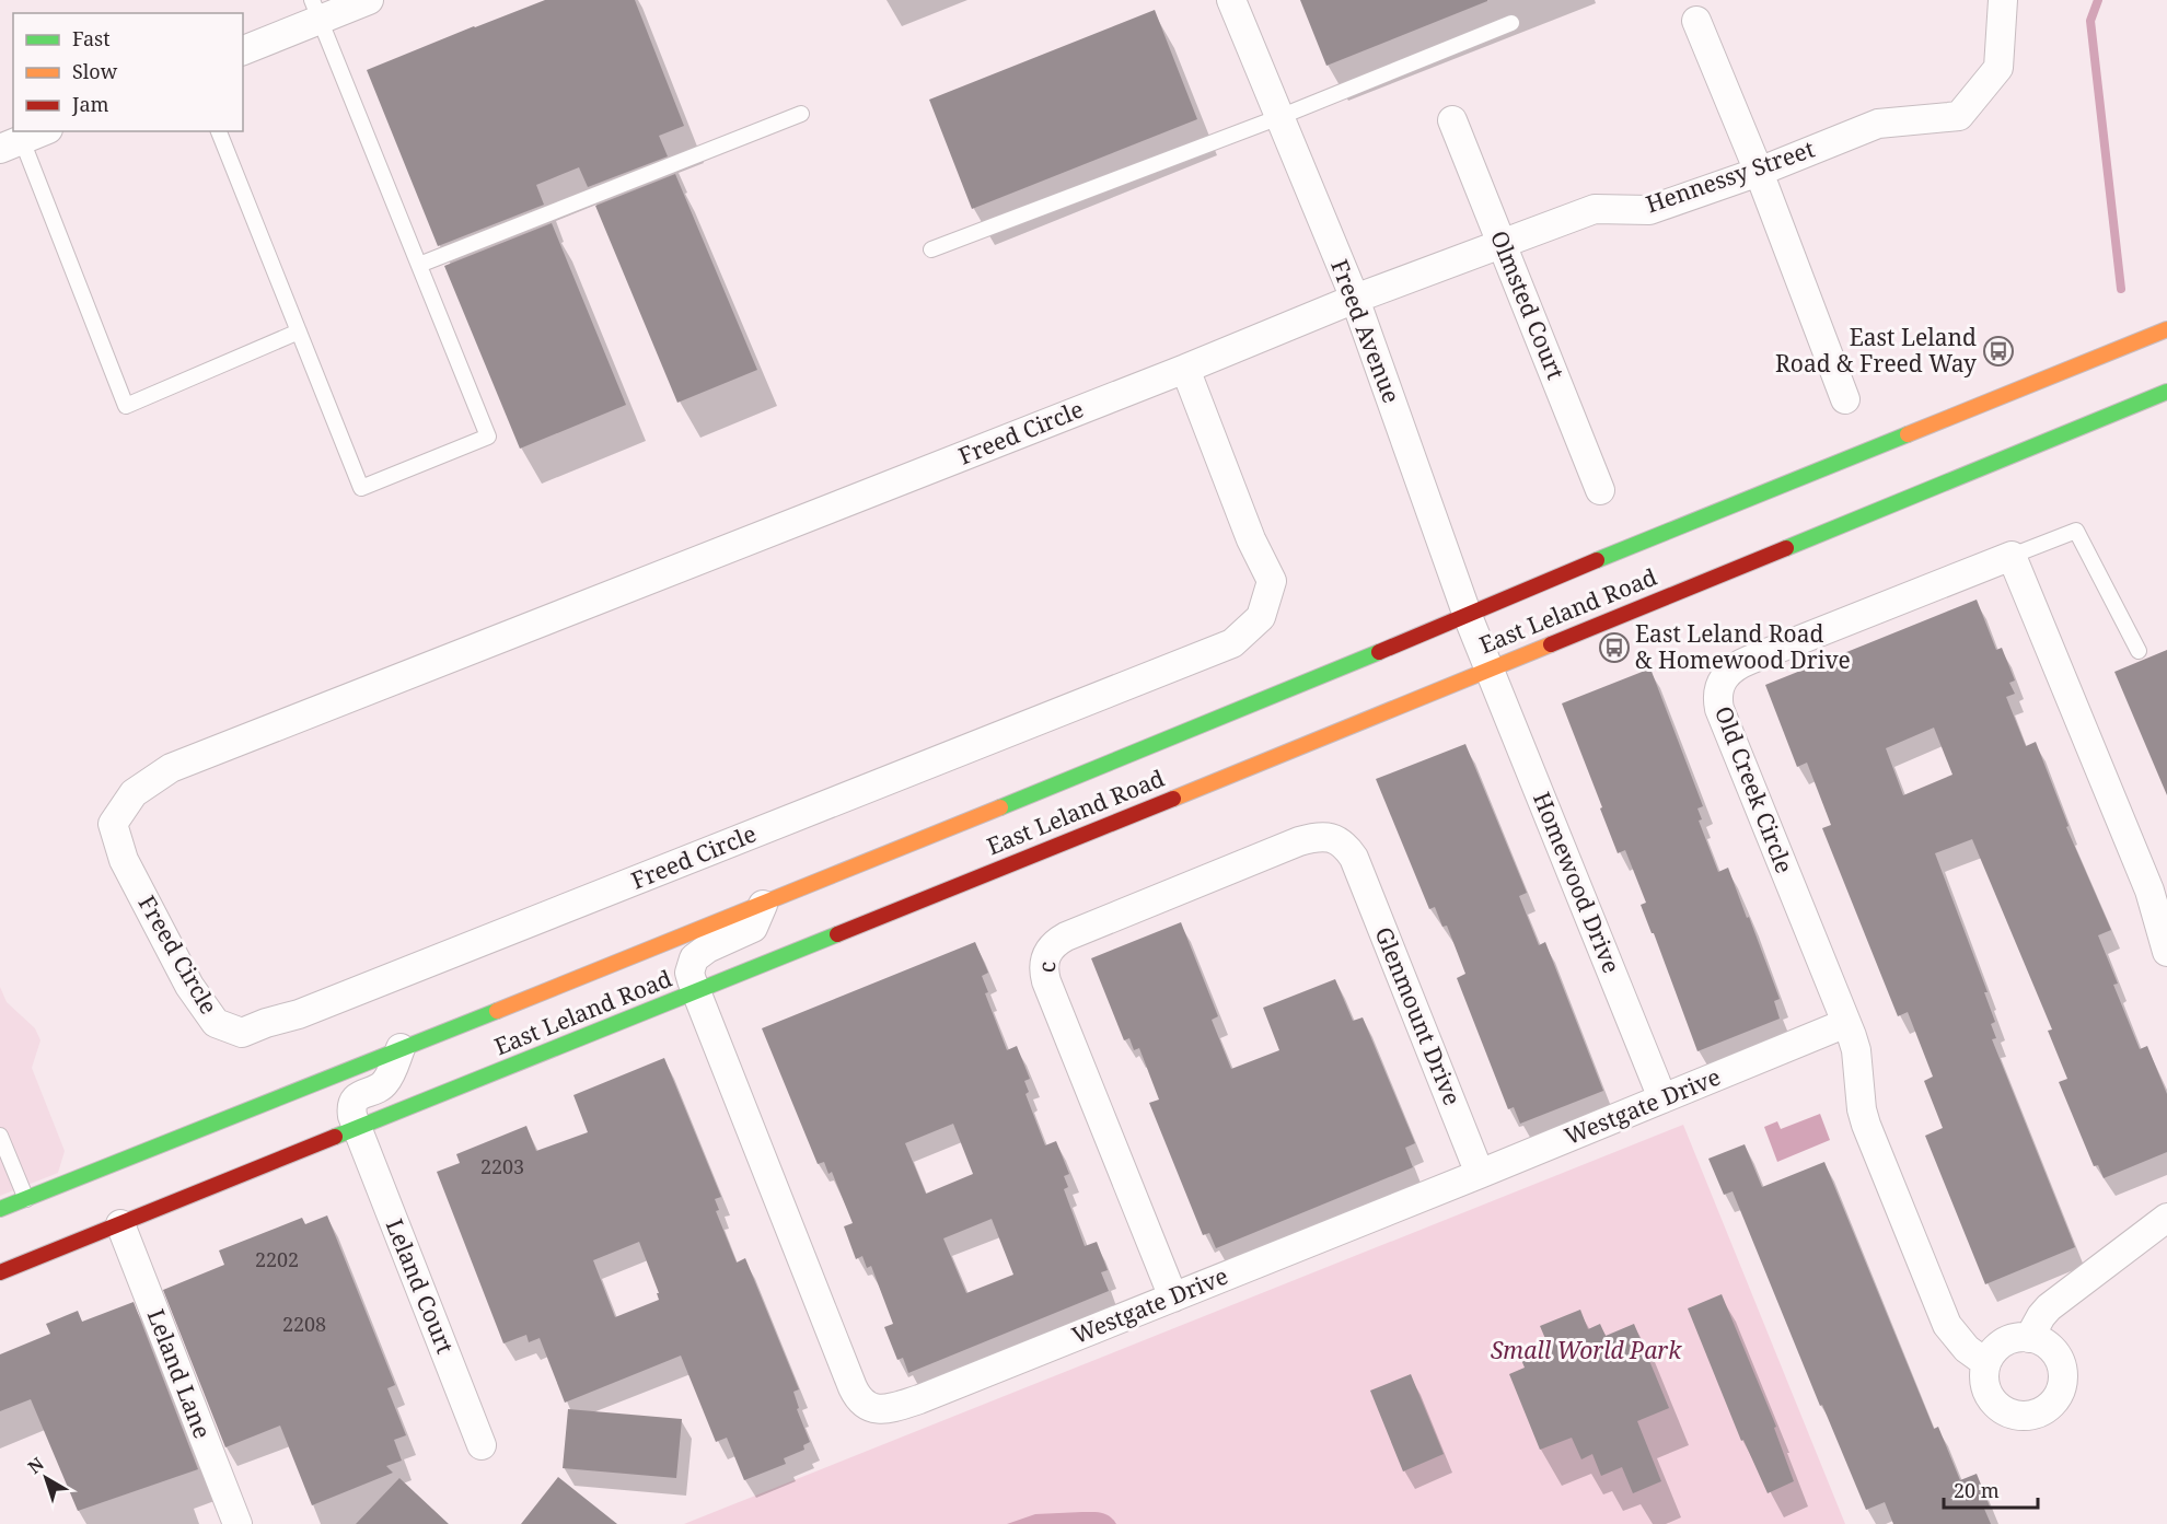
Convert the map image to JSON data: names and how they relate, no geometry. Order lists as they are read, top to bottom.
{
  "streets": {
    "main road": ["East Leland Road"],
    "street": [
      "Hennessy Street",
      "Olmsted Court",
      "Freed Avenue",
      "Freed Circle",
      "Old Creek Circle",
      "Homewood Drive",
      "c",
      "Glenmount Drive",
      "Westgate Drive",
      "Leland Court",
      "Leland Lane"
    ]
  },
  "crossings": [
    ["Hennessy Street", "Olmsted Court"],
    ["Hennessy Street", "Freed Avenue"],
    ["Hennessy Street", "Freed Circle"],
    ["Freed Avenue", "Freed Circle"],
    ["Freed Avenue", "East Leland Road"],
    ["Freed Avenue", "Homewood Drive"],
    ["East Leland Road", "Homewood Drive"],
    ["East Leland Road", "Westgate Drive"],
    ["East Leland Road", "Leland Court"],
    ["East Leland Road", "Leland Lane"],
    ["Old Creek Circle", "Westgate Drive"],
    ["Homewood Drive", "Westgate Drive"],
    ["c", "Glenmount Drive"],
    ["c", "Westgate Drive"],
    ["Glenmount Drive", "Westgate Drive"]
  ],
  "parks": ["Small World Park"],
  "places": {
    "bus stop": ["East Leland Road & Freed Way", "East Leland Road & Homewood Drive"]
  },
  "house_numbers": ["2203", "2202", "2208"],
  "legend": ["Fast", "Slow", "Jam"],
  "scale_bar": "20 m",
  "north": "top left"
}
